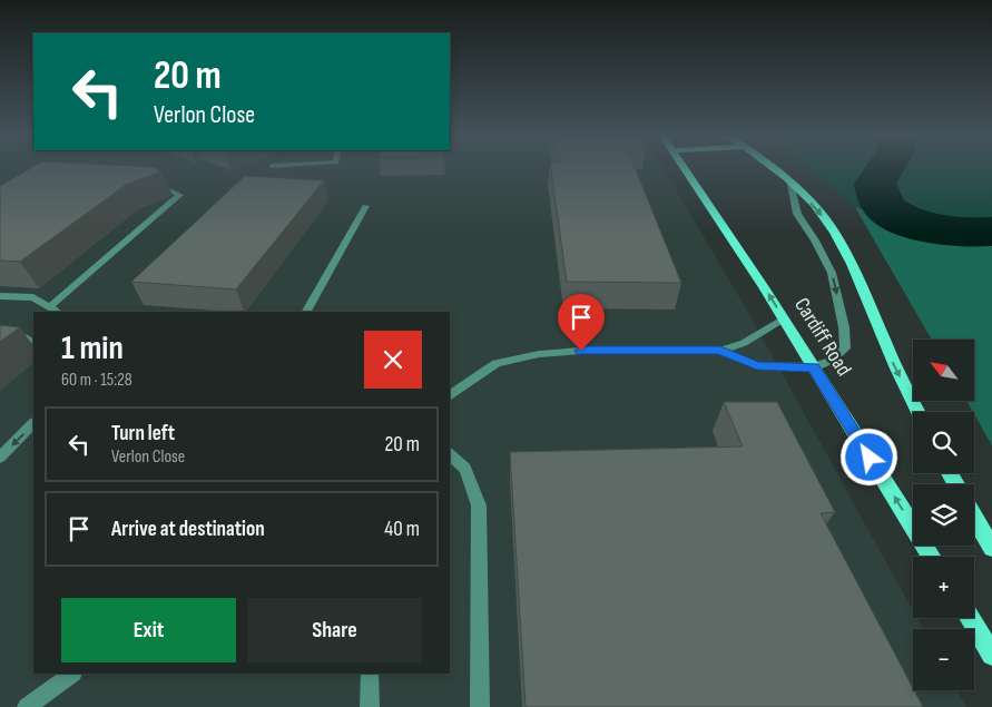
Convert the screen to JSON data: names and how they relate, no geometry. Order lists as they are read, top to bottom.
{
  "streets": {
    "main road": ["Cardiff Road"]
  },
  "north": "top left",
  "page": {
    "turn": ["20 m", "Verlon Close"],
    "heading": ["1 min", "60 m · 15:28"],
    "map_buttons": ["+", "−"],
    "list": [
      {
        "name": "Turn left",
        "note": "Verlon Close",
        "value": "20 m"
      },
      {
        "name": "Arrive at destination",
        "value": "40 m"
      }
    ],
    "buttons": ["Exit", "Share"]
  }
}
